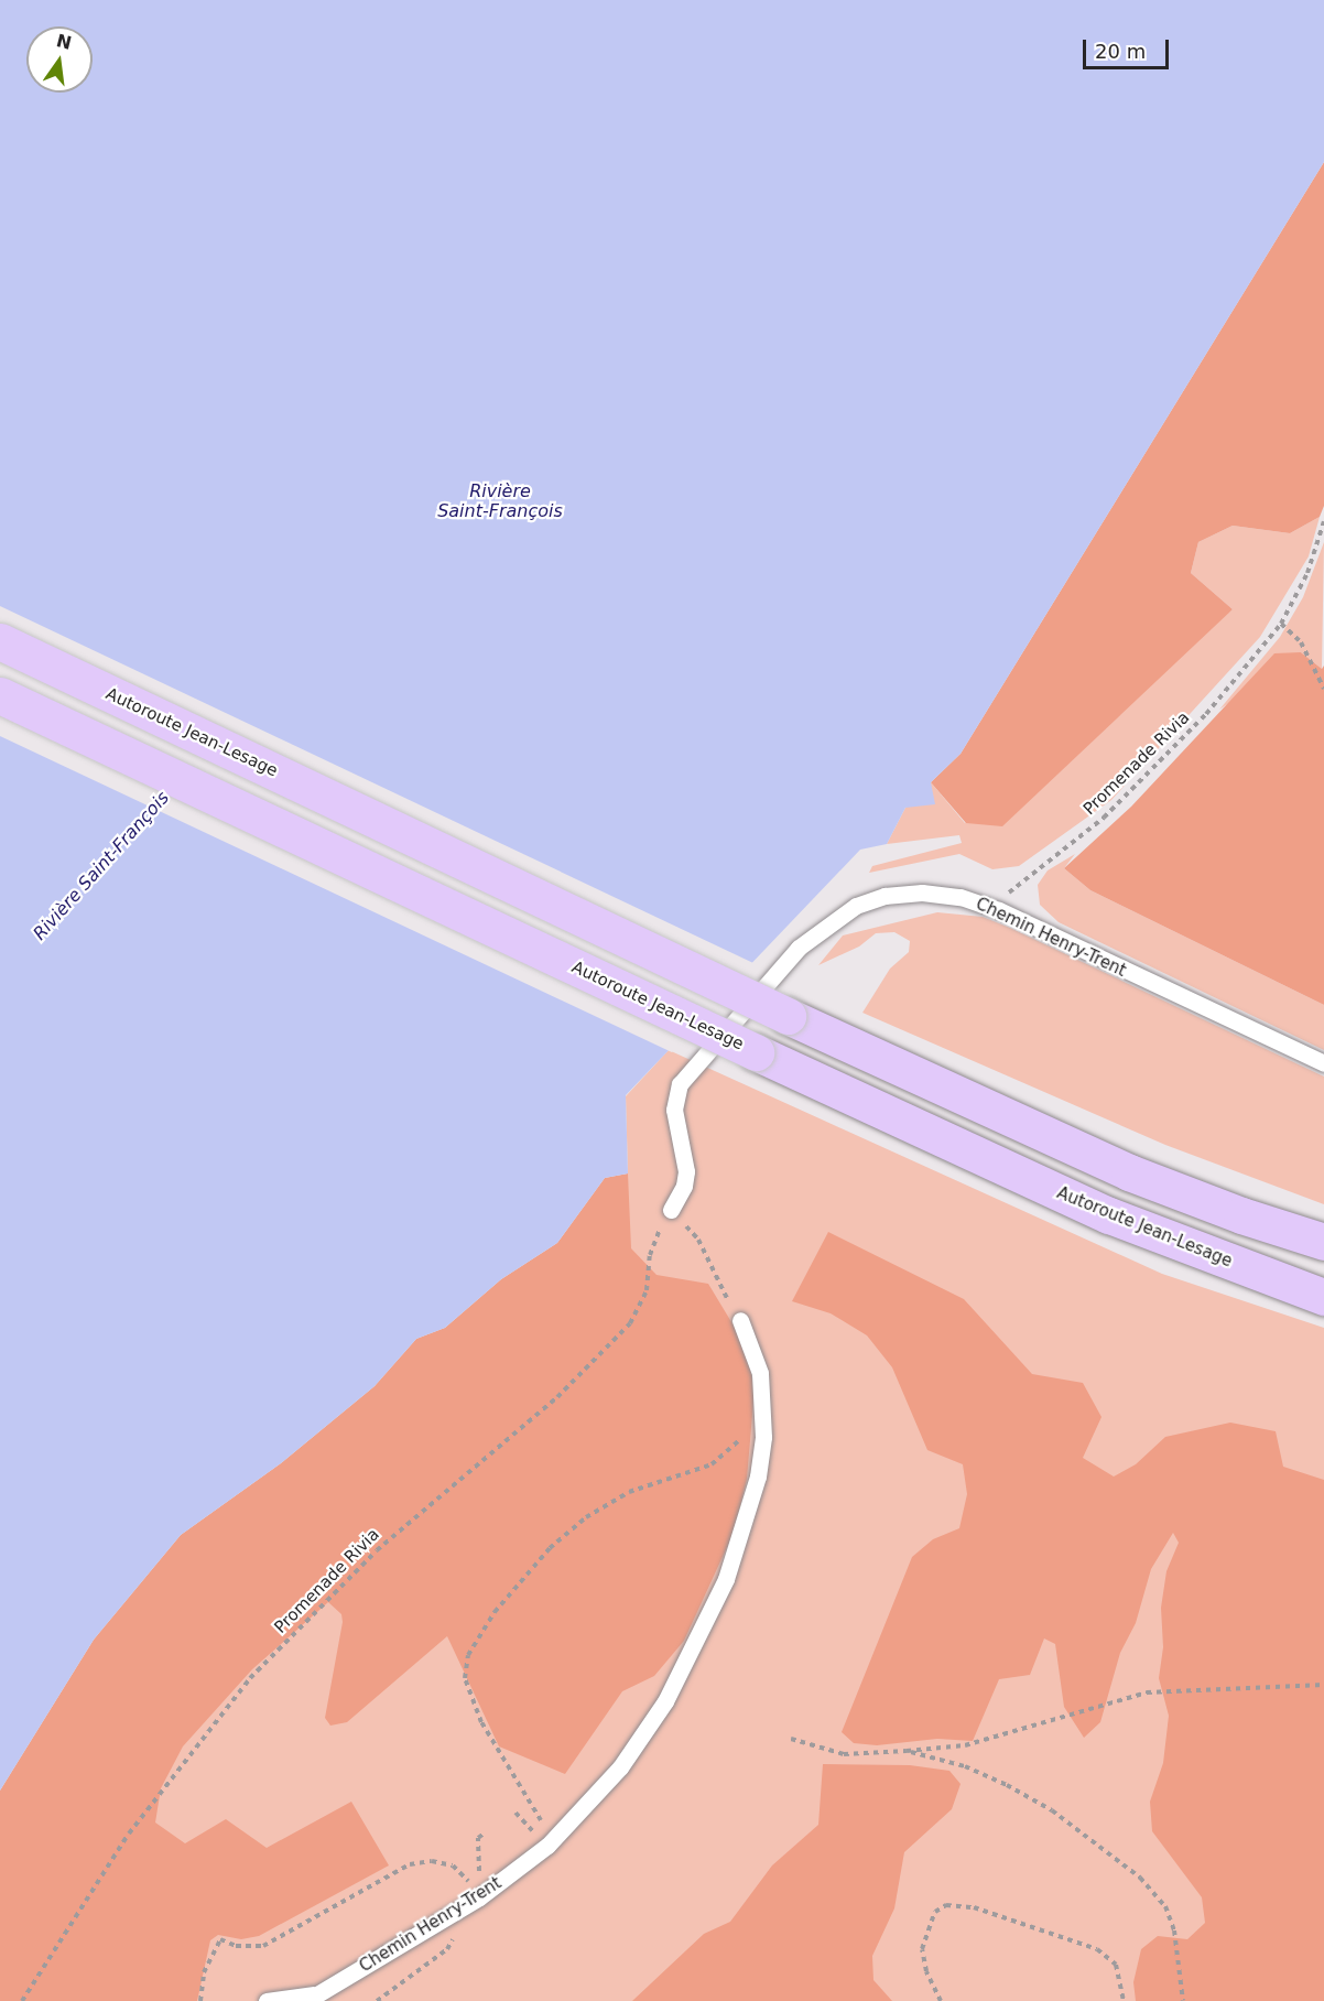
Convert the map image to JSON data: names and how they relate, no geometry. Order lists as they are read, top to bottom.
{
  "streets": {
    "highway": ["Autoroute Jean-Lesage"],
    "lane": ["Chemin Henry-Trent"],
    "path": ["Promenade Rivia"]
  },
  "crossings": [
    ["Promenade Rivia", "Chemin Henry-Trent"]
  ],
  "water": ["Rivière Saint-François"],
  "scale_bar": "20 m",
  "north": "top"
}
